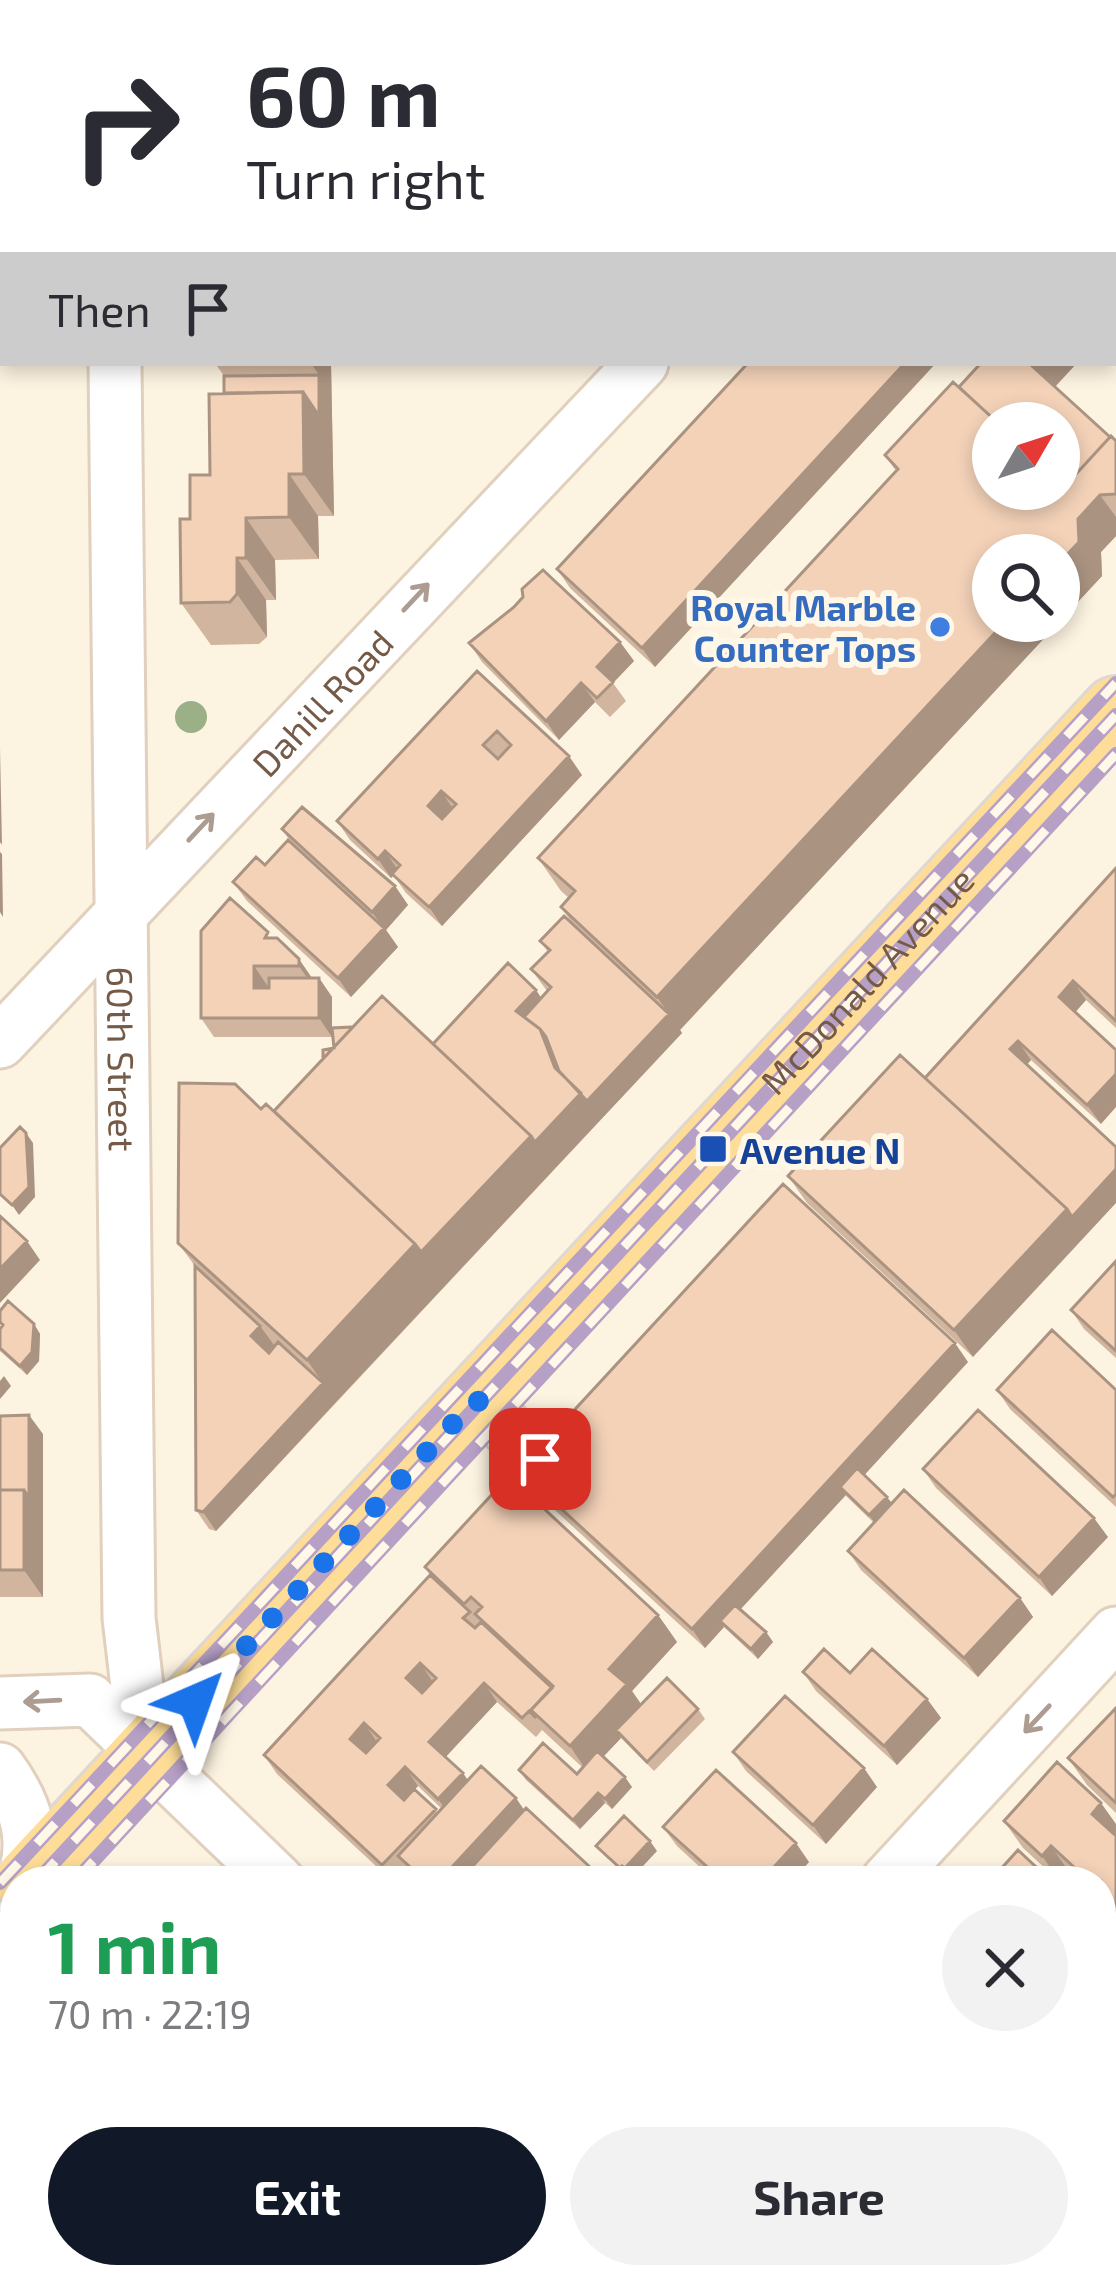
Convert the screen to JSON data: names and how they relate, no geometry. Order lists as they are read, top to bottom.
{
  "streets": {
    "main road": ["McDonald Avenue"],
    "street": ["Dahill Road", "60th Street"]
  },
  "crossings": [
    ["Dahill Road", "60th Street"],
    ["McDonald Avenue", "60th Street"]
  ],
  "one_way": ["Dahill Road"],
  "places": {
    "other": ["Royal Marble Counter Tops"],
    "transit": ["Avenue N"]
  },
  "north": "top right",
  "page": {
    "turn": ["60 m", "Turn right"],
    "then": "Then",
    "heading": ["1 min", "70 m · 22:19"],
    "buttons": ["Exit", "Share"]
  }
}
